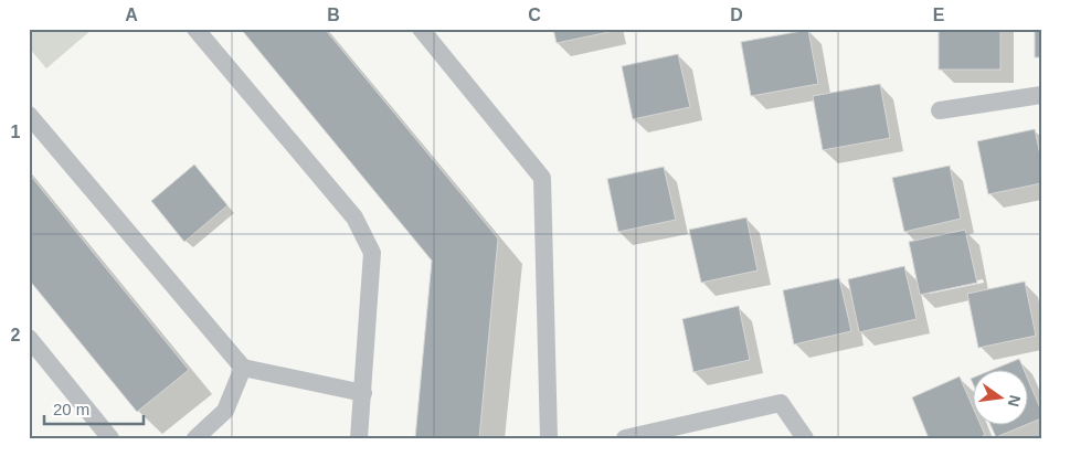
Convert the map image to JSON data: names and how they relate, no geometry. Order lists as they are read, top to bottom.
{
  "scale_bar": "20 m",
  "north": "right",
  "grid": {
    "columns": [
      "A",
      "B",
      "C",
      "D",
      "E"
    ],
    "rows": ["1", "2"]
  }
}
